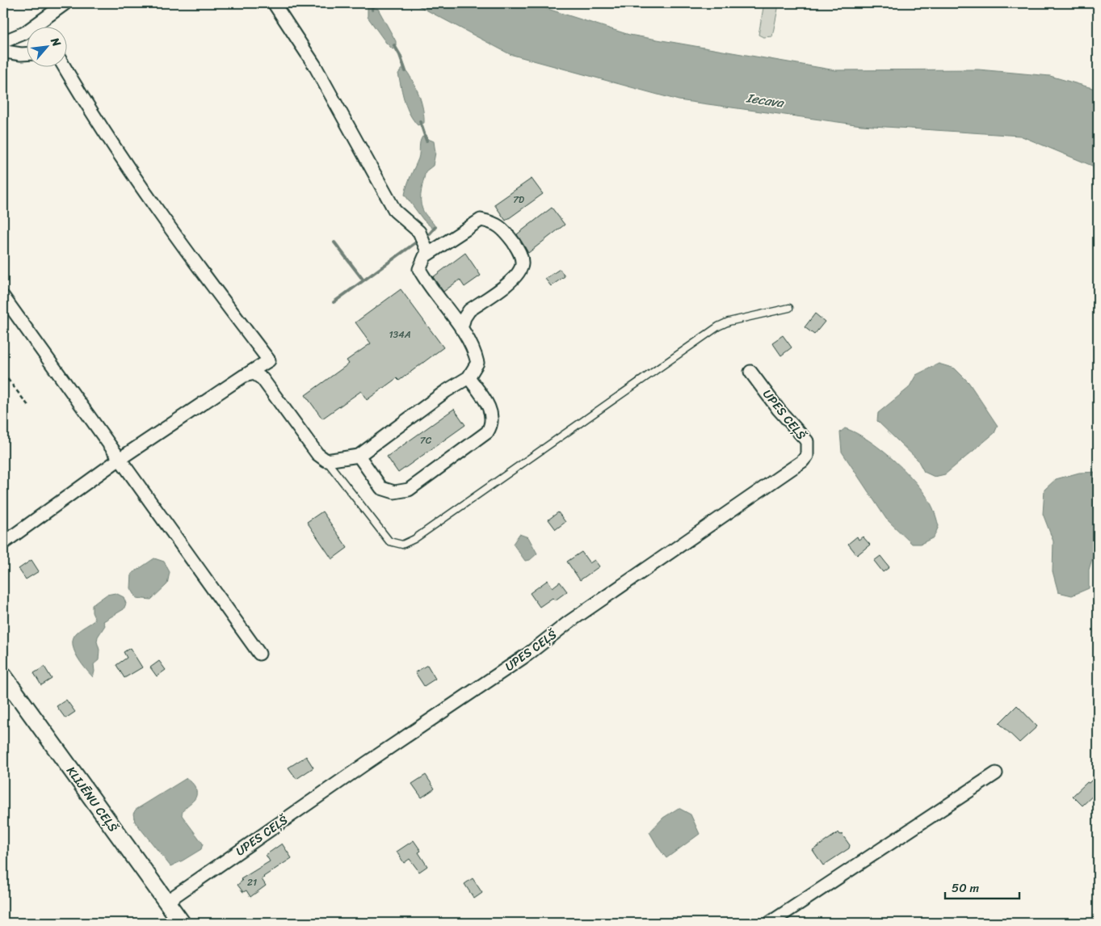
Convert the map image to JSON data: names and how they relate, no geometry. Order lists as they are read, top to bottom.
{
  "streets": {
    "street": ["UPES CEĻŠ", "KLIJĒNU CEĻŠ"]
  },
  "crossings": [
    ["UPES CEĻŠ", "KLIJĒNU CEĻŠ"]
  ],
  "water": ["Iecava"],
  "house_numbers": [
    "7D",
    "134A",
    "7C",
    "21"
  ],
  "scale_bar": "50 m",
  "north": "top right"
}
